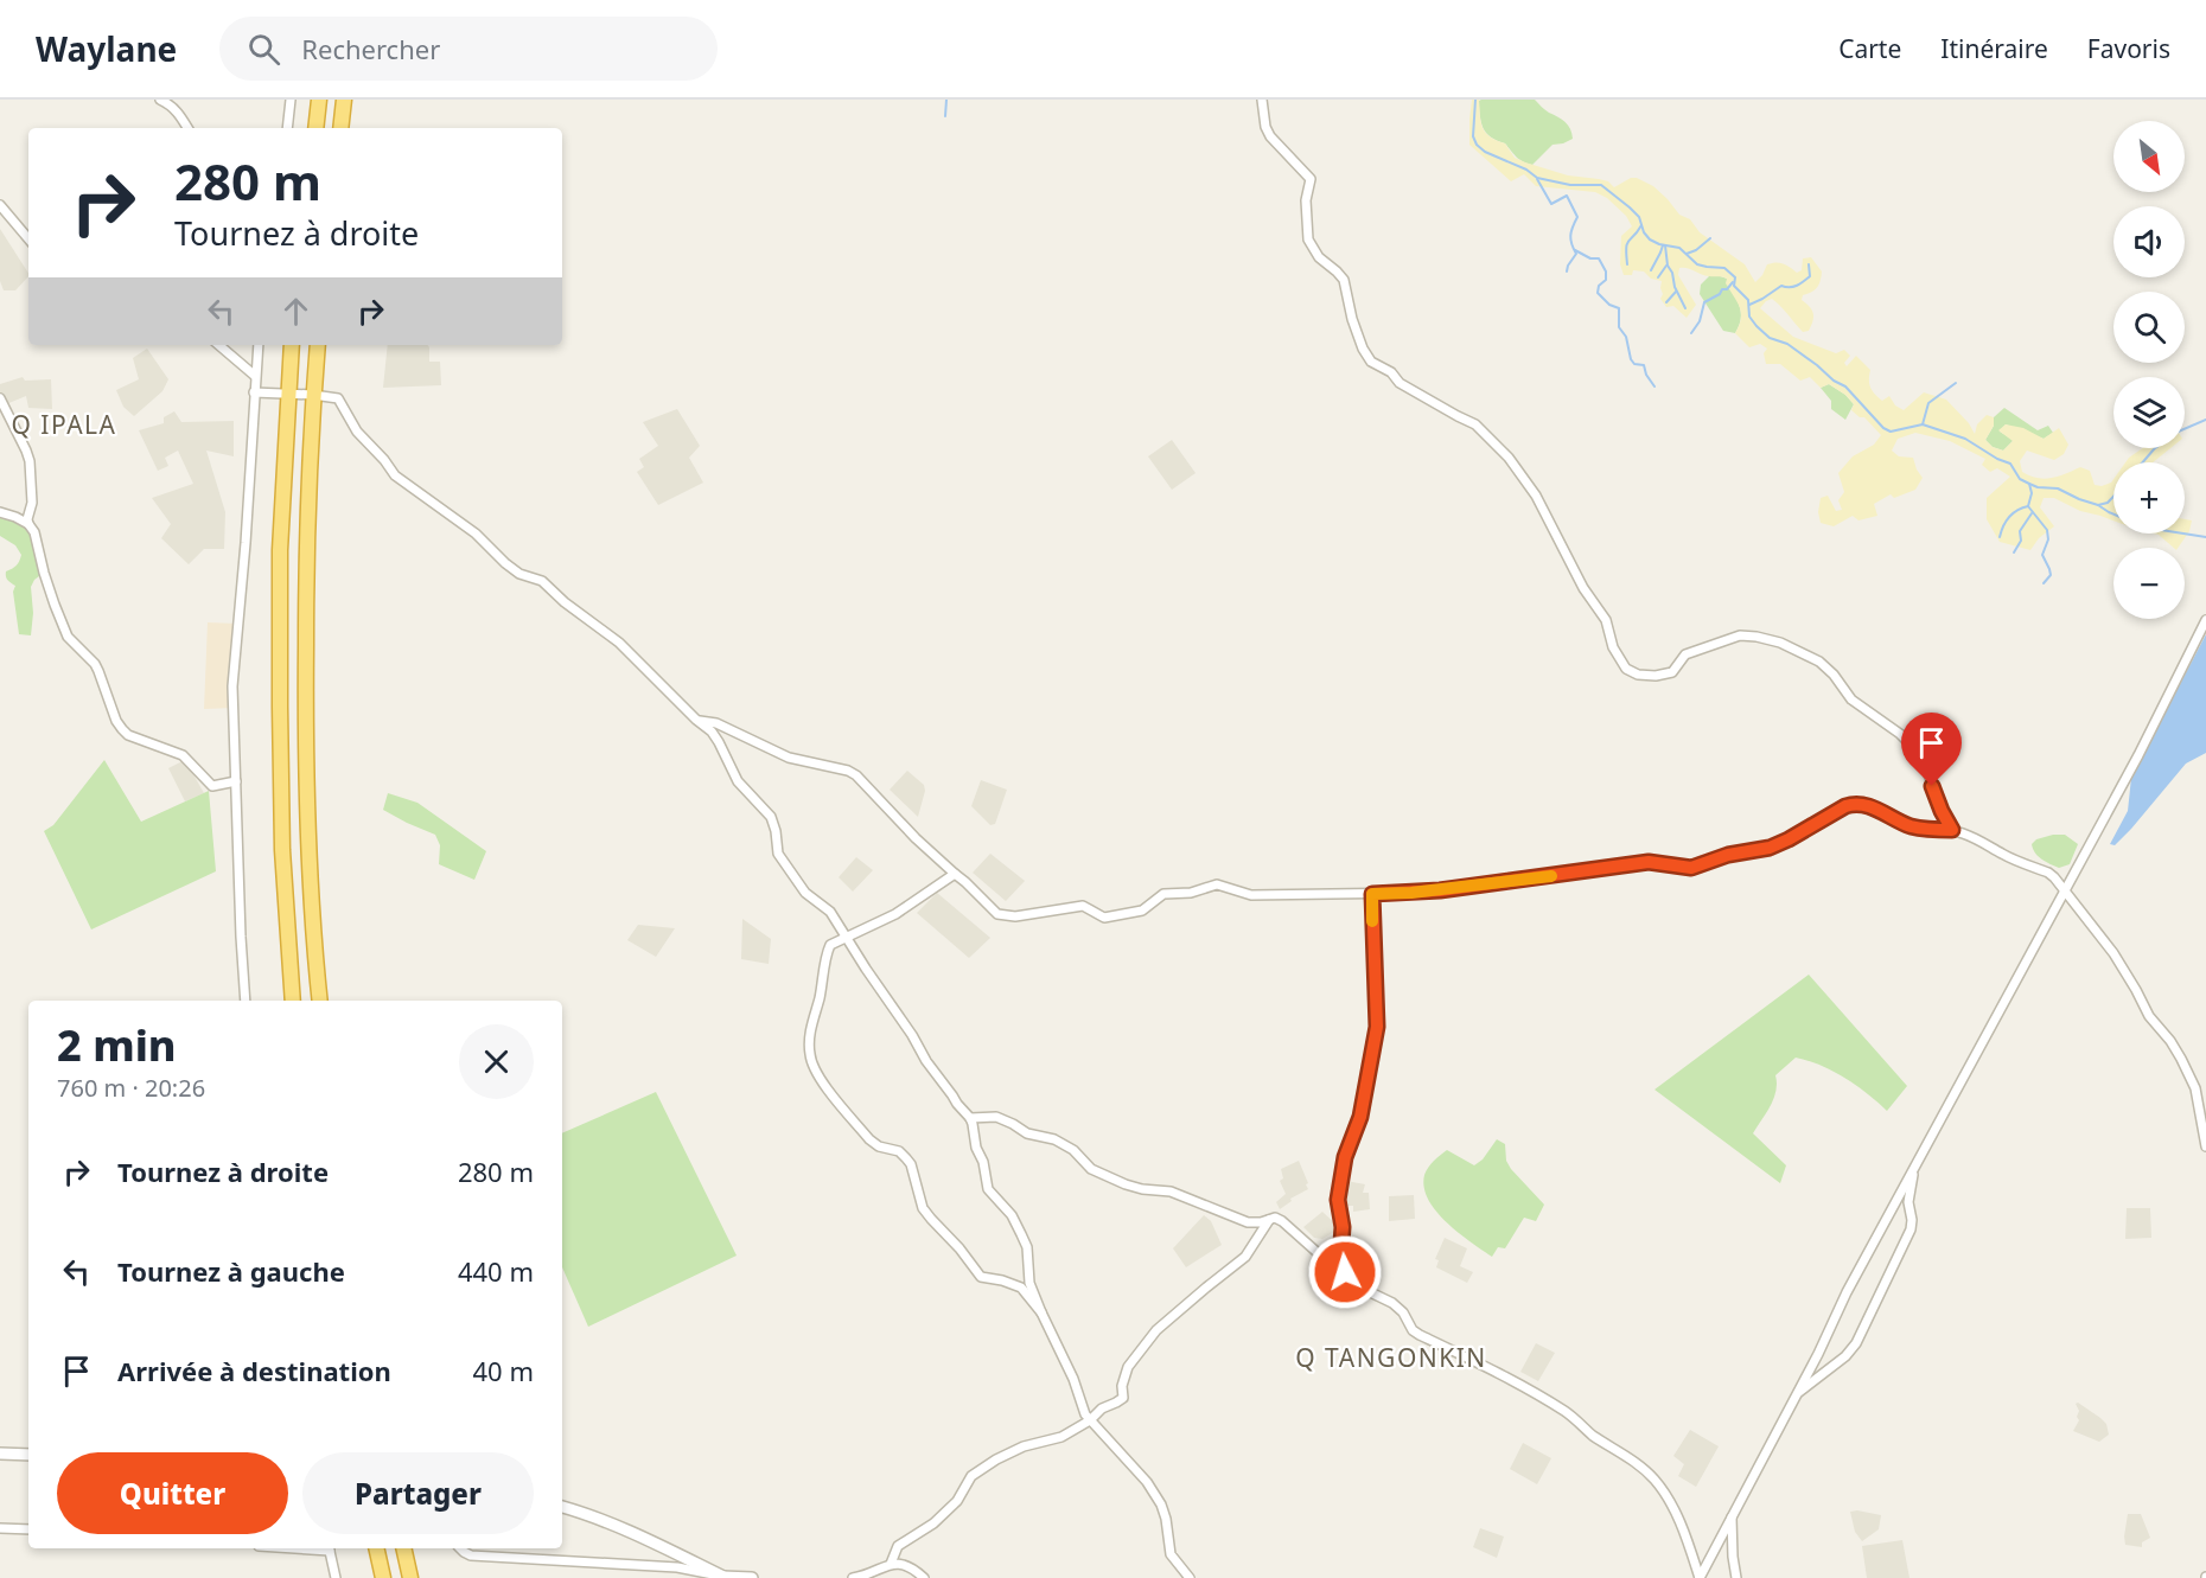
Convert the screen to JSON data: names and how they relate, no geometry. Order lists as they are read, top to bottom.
{
  "districts": ["Q IPALA", "Q TANGONKIN"],
  "north": "bottom right",
  "page": {
    "header": "Waylane",
    "search": "Rechercher",
    "nav": ["Carte", "Itinéraire", "Favoris"],
    "map_buttons": ["+", "−"],
    "turn": ["280 m", "Tournez à droite"],
    "heading": ["2 min", "760 m · 20:26"],
    "list": [
      {
        "name": "Tournez à droite",
        "value": "280 m"
      },
      {
        "name": "Tournez à gauche",
        "value": "440 m"
      },
      {
        "name": "Arrivée à destination",
        "value": "40 m"
      }
    ],
    "buttons": ["Quitter", "Partager"]
  }
}
